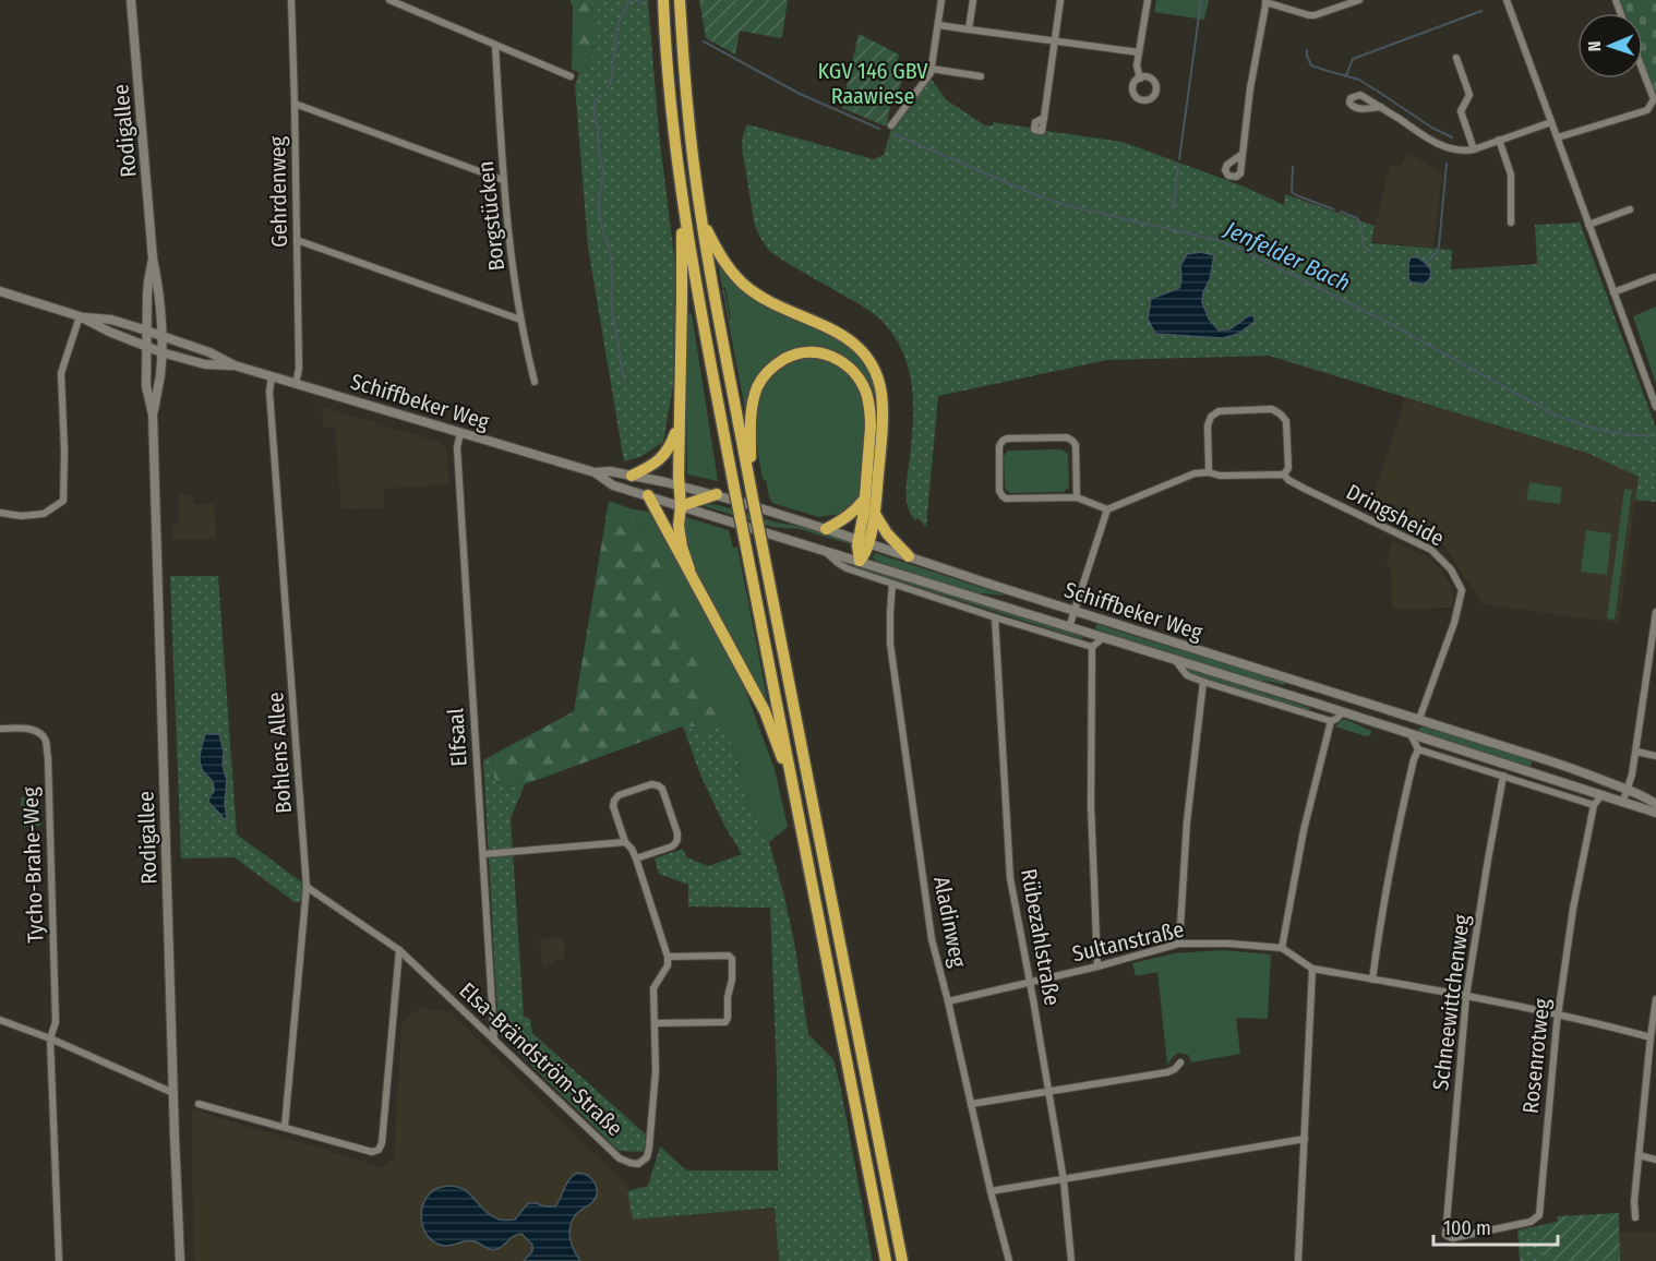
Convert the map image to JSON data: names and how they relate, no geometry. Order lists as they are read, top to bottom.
{
  "streets": {
    "main road": ["Rodigallee", "Schiffbeker Weg"],
    "street": [
      "Gehrdenweg",
      "Borgstücken",
      "Dringsheide",
      "Elfsaal",
      "Bohlens Allee",
      "Tycho-Brahe-Weg",
      "Aladinweg",
      "Rübezahlstraße",
      "Sultanstraße",
      "Schneewittchenweg",
      "Rosenrotweg",
      "Elsa-Brändström-Straße"
    ]
  },
  "crossings": [
    ["Rodigallee", "Schiffbeker Weg"],
    ["Gehrdenweg", "Schiffbeker Weg"],
    ["Schiffbeker Weg", "Dringsheide"],
    ["Schiffbeker Weg", "Elfsaal"],
    ["Schiffbeker Weg", "Bohlens Allee"],
    ["Schiffbeker Weg", "Aladinweg"],
    ["Schiffbeker Weg", "Rübezahlstraße"],
    ["Elfsaal", "Elsa-Brändström-Straße"],
    ["Bohlens Allee", "Elsa-Brändström-Straße"],
    ["Aladinweg", "Sultanstraße"],
    ["Rübezahlstraße", "Sultanstraße"],
    ["Schneewittchenweg", "Rosenrotweg"]
  ],
  "water": ["Jenfelder Bach"],
  "parks": ["KGV 146 GBV Raawiese"],
  "scale_bar": "100 m",
  "north": "left"
}
